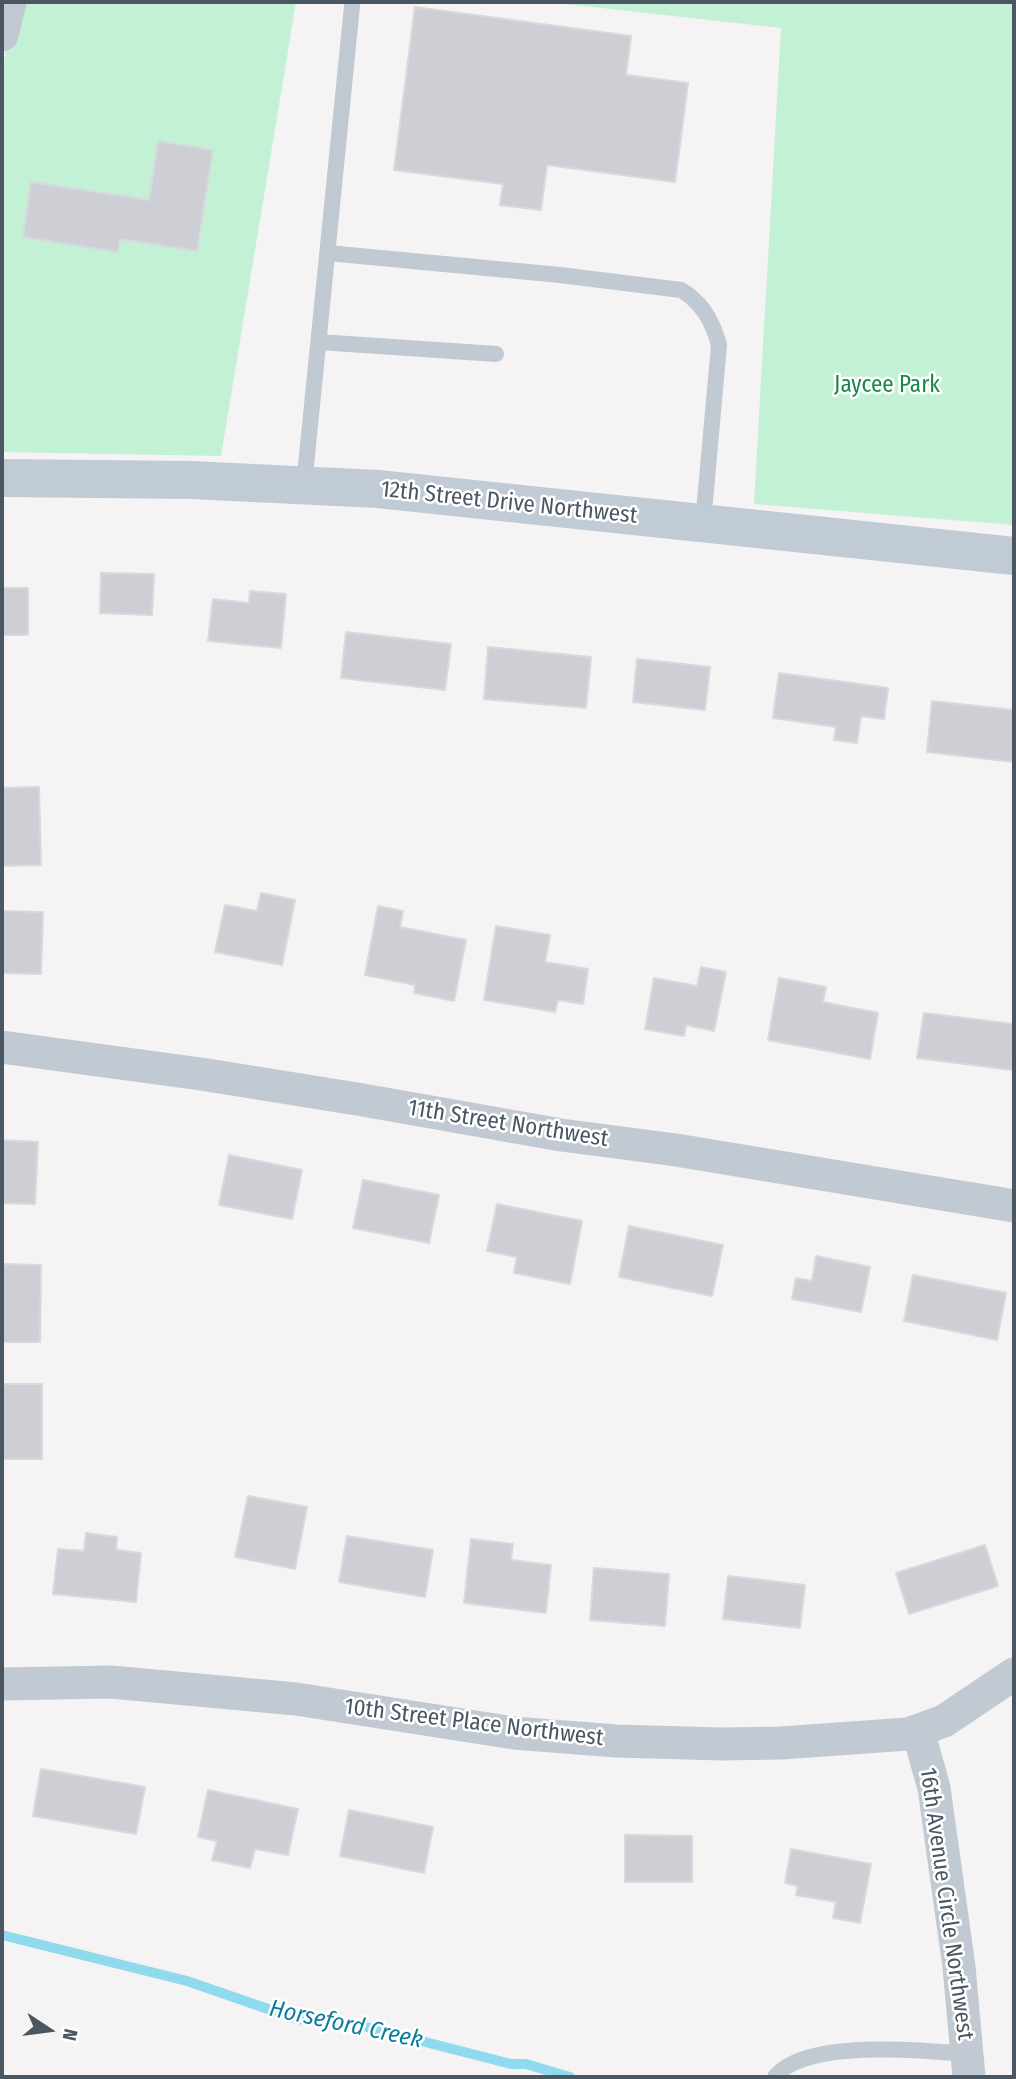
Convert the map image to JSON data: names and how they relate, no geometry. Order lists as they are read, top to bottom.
{
  "streets": {
    "street": [
      "12th Street Drive Northwest",
      "11th Street Northwest",
      "10th Street Place Northwest",
      "16th Avenue Circle Northwest"
    ]
  },
  "crossings": [
    ["10th Street Place Northwest", "16th Avenue Circle Northwest"]
  ],
  "water": ["Horseford Creek"],
  "parks": ["Jaycee Park"],
  "north": "right"
}
